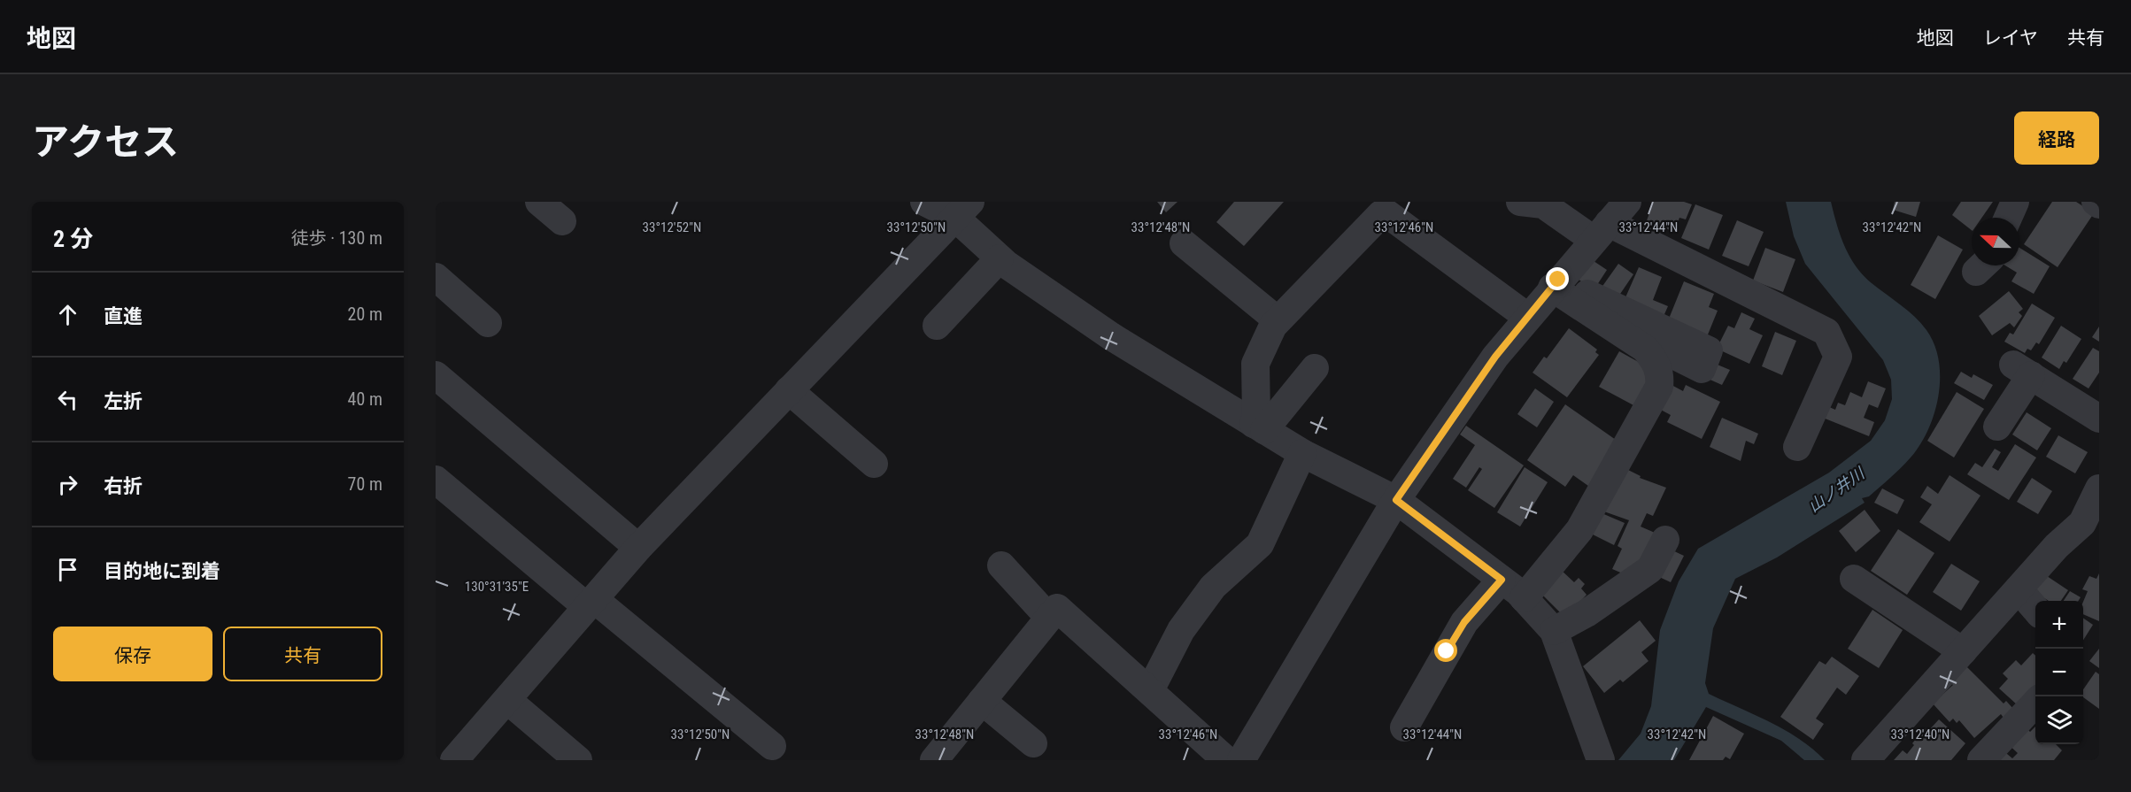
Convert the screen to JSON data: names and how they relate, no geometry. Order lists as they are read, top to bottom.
{
  "water": ["山ノ井川"],
  "north": "left",
  "page": {
    "header": "地図",
    "nav": ["地図", "レイヤ", "共有"],
    "title": "アクセス",
    "buttons": [
      "経路",
      ["保存", "共有"]
    ],
    "heading": ["2 分", "徒歩 · 130 m"],
    "list": [
      ["直進", "20 m"],
      ["左折", "40 m"],
      ["右折", "70 m"],
      "目的地に到着"
    ],
    "map_buttons": ["+", "−"]
  },
  "coordinates": [
    "33°12'52\"N",
    "33°12'50\"N",
    "33°12'48\"N",
    "33°12'46\"N",
    "33°12'44\"N",
    "33°12'42\"N",
    "130°31'35\"E",
    "33°12'40\"N"
  ]
}
